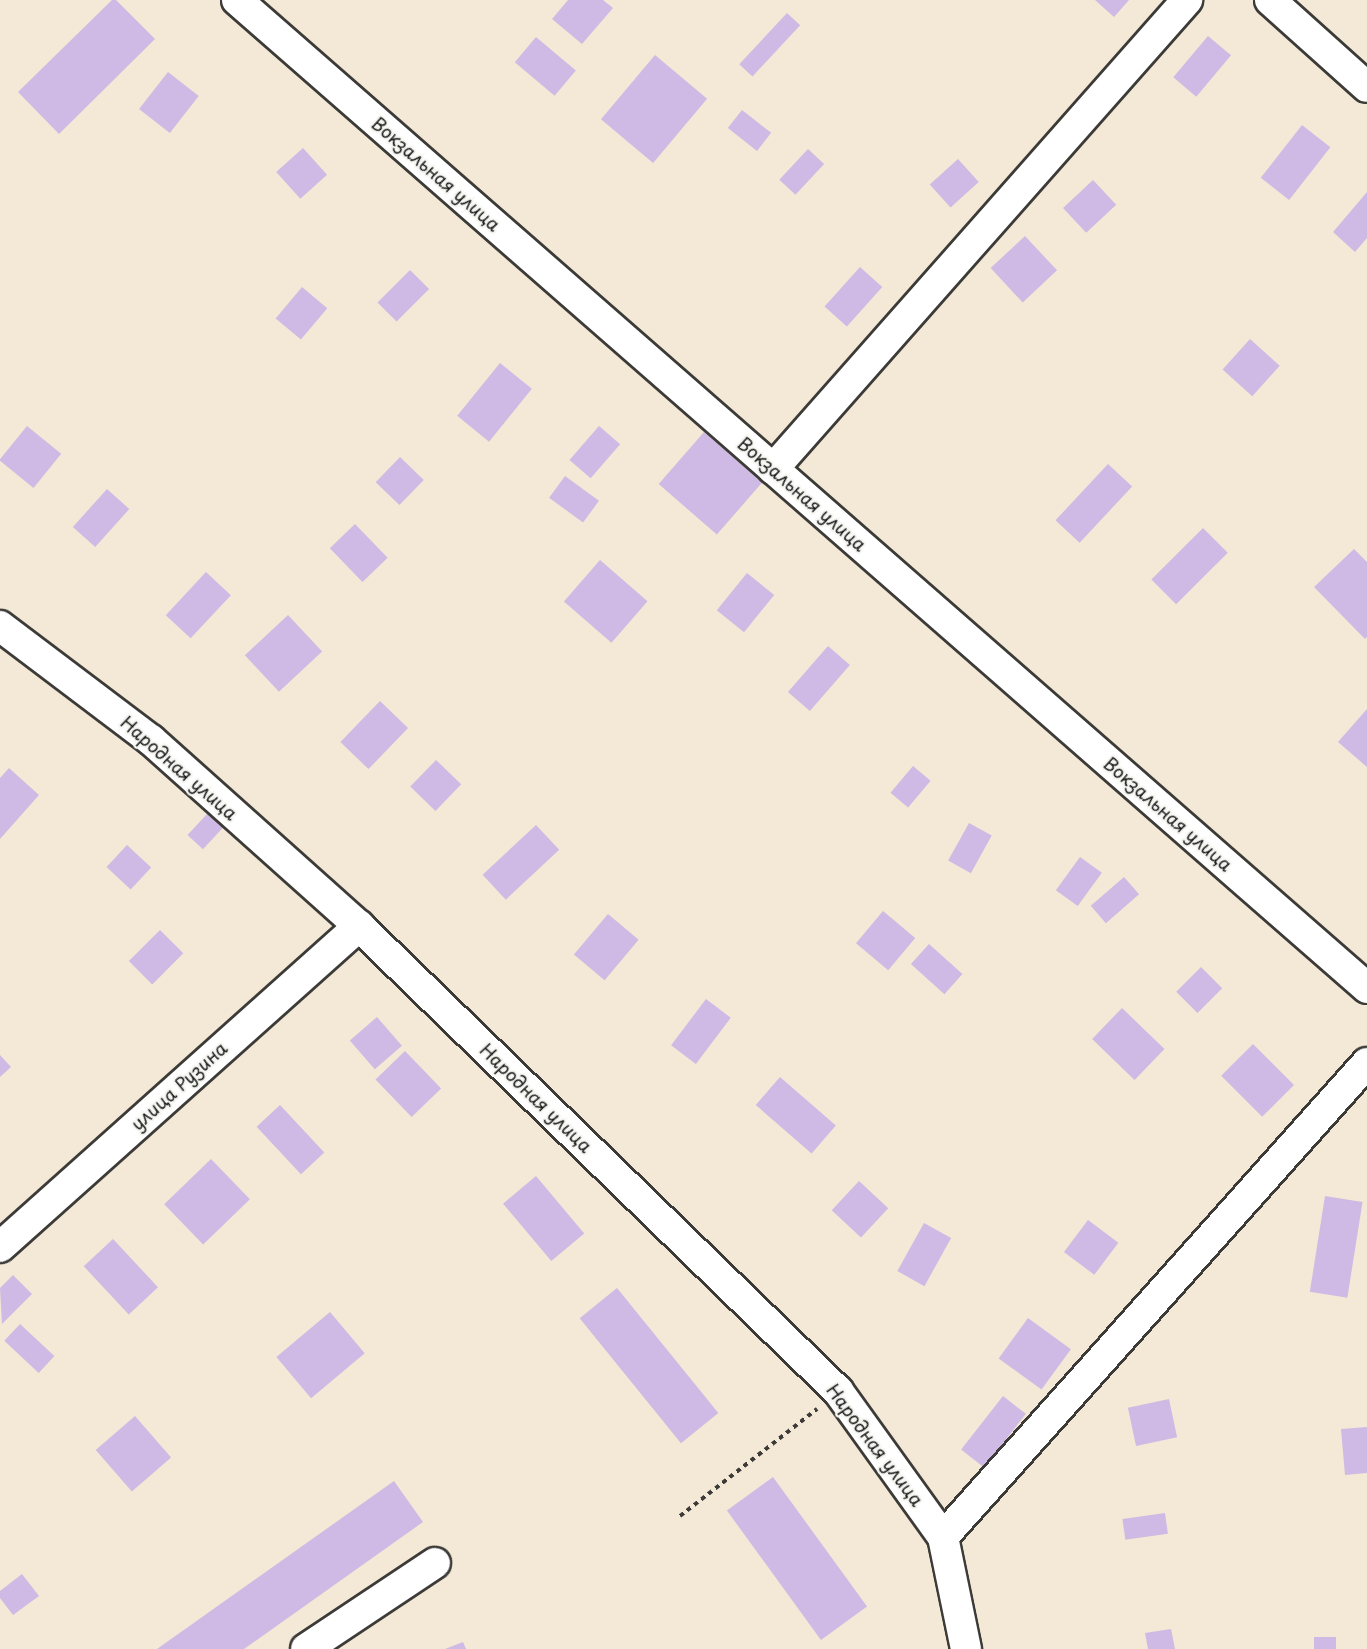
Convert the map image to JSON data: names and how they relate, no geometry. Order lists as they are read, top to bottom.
{
  "streets": {
    "street": ["Вокзальная улица", "Народная улица", "улица Рузина"]
  },
  "crossings": [
    ["Народная улица", "улица Рузина"]
  ]
}
